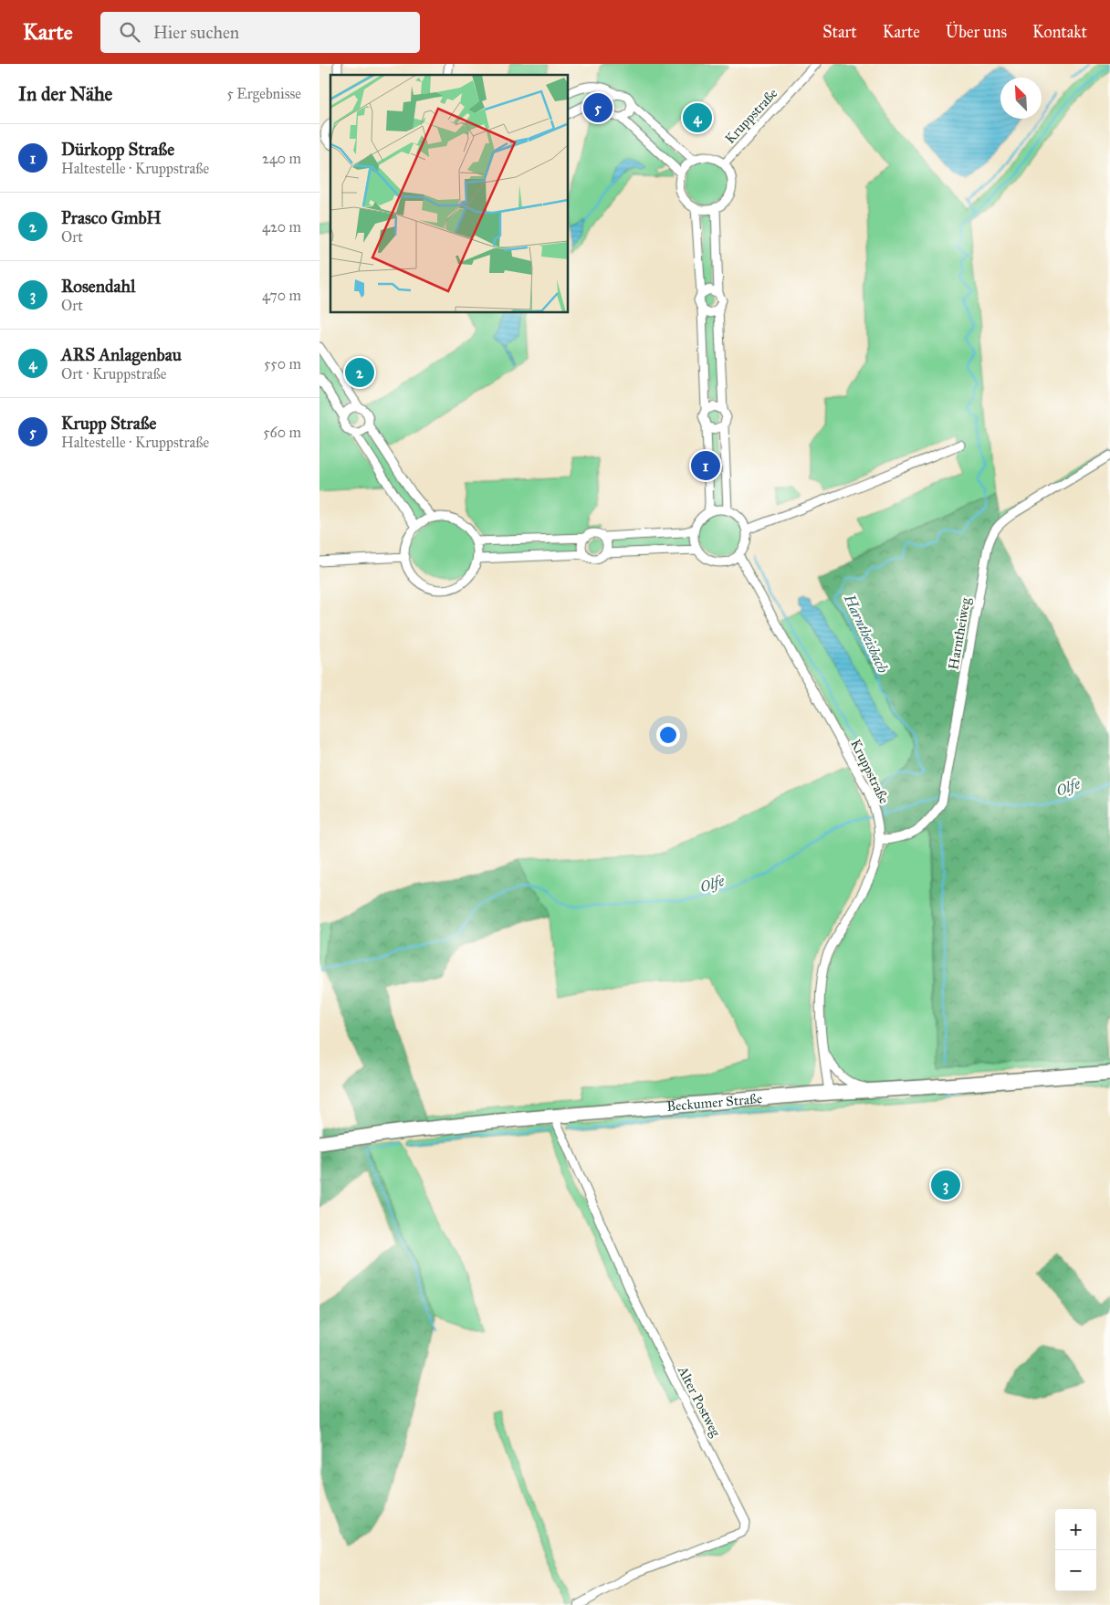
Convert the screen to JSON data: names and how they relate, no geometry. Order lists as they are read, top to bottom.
{
  "streets": {
    "main road": ["Beckumer Straße"],
    "street": ["Kruppstraße", "Harntheiweg", "Alter Postweg"]
  },
  "crossings": [
    ["Kruppstraße", "Harntheiweg"],
    ["Kruppstraße", "Beckumer Straße"],
    ["Beckumer Straße", "Alter Postweg"]
  ],
  "water": ["Harntheisbach", "Olfe"],
  "north": "top left",
  "page": {
    "header": "Karte",
    "search": "Hier suchen",
    "nav": [
      "Start",
      "Karte",
      "Über uns",
      "Kontakt"
    ],
    "heading": ["In der Nähe", "5 Ergebnisse"],
    "pins": [
      "5",
      "4",
      "2",
      "1",
      "3"
    ],
    "list": [
      {
        "mark": "1",
        "name": "Dürkopp Straße",
        "note": "Haltestelle · Kruppstraße",
        "value": "240 m"
      },
      {
        "mark": "2",
        "name": "Prasco GmbH",
        "note": "Ort",
        "value": "420 m"
      },
      {
        "mark": "3",
        "name": "Rosendahl",
        "note": "Ort",
        "value": "470 m"
      },
      {
        "mark": "4",
        "name": "ARS Anlagenbau",
        "note": "Ort · Kruppstraße",
        "value": "550 m"
      },
      {
        "mark": "5",
        "name": "Krupp Straße",
        "note": "Haltestelle · Kruppstraße",
        "value": "560 m"
      }
    ],
    "map_buttons": ["+", "−"]
  }
}
